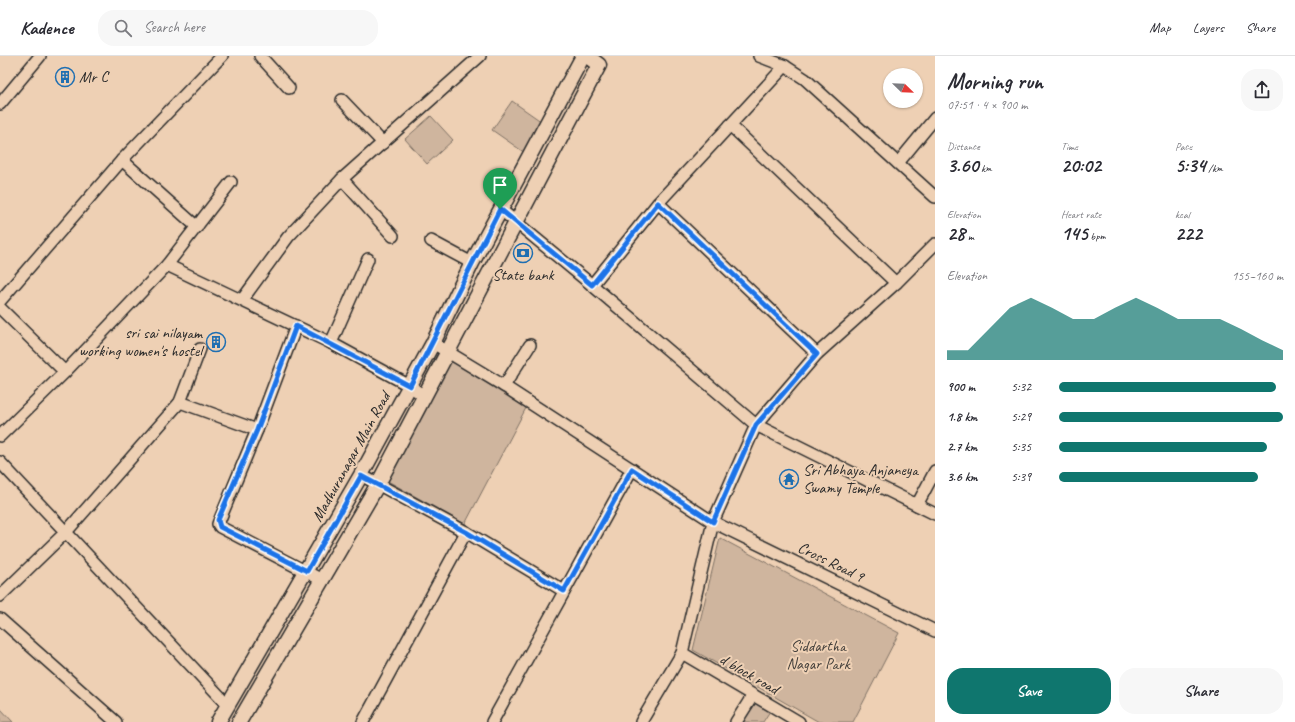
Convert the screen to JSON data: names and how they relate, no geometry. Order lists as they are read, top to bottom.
{
  "streets": {
    "street": ["Madhuranagar Main Road", "Cross Road 9", "d block road"]
  },
  "crossings": [
    ["Madhuranagar Main Road", "Cross Road 9"]
  ],
  "parks": ["Siddartha Nagar Park"],
  "places": {
    "building": ["Mr C", "sri sai nilayam working women's hostel"],
    "bank": ["State bank"],
    "temple": ["Sri Abhaya Anjaneya Swamy Temple"]
  },
  "north": "bottom right",
  "page": {
    "header": "Kadence",
    "search": "Search here",
    "nav": ["Map", "Layers", "Share"],
    "heading": ["Morning run", "07:51 · 4 × 900 m"],
    "stats": [
      ["Distance", "3.60 km"],
      ["Time", "20:02"],
      ["Pace", "5:34 /km"],
      ["Elevation", "28 m"],
      ["Heart rate", "145 bpm"],
      ["kcal", "222"]
    ],
    "chart": ["Elevation", "155–160 m"],
    "list": [
      {
        "name": "900 m",
        "note": "5:32"
      },
      {
        "name": "1.8 km",
        "note": "5:29"
      },
      {
        "name": "2.7 km",
        "note": "5:35"
      },
      {
        "name": "3.6 km",
        "note": "5:39"
      }
    ],
    "buttons": ["Save", "Share"]
  }
}
